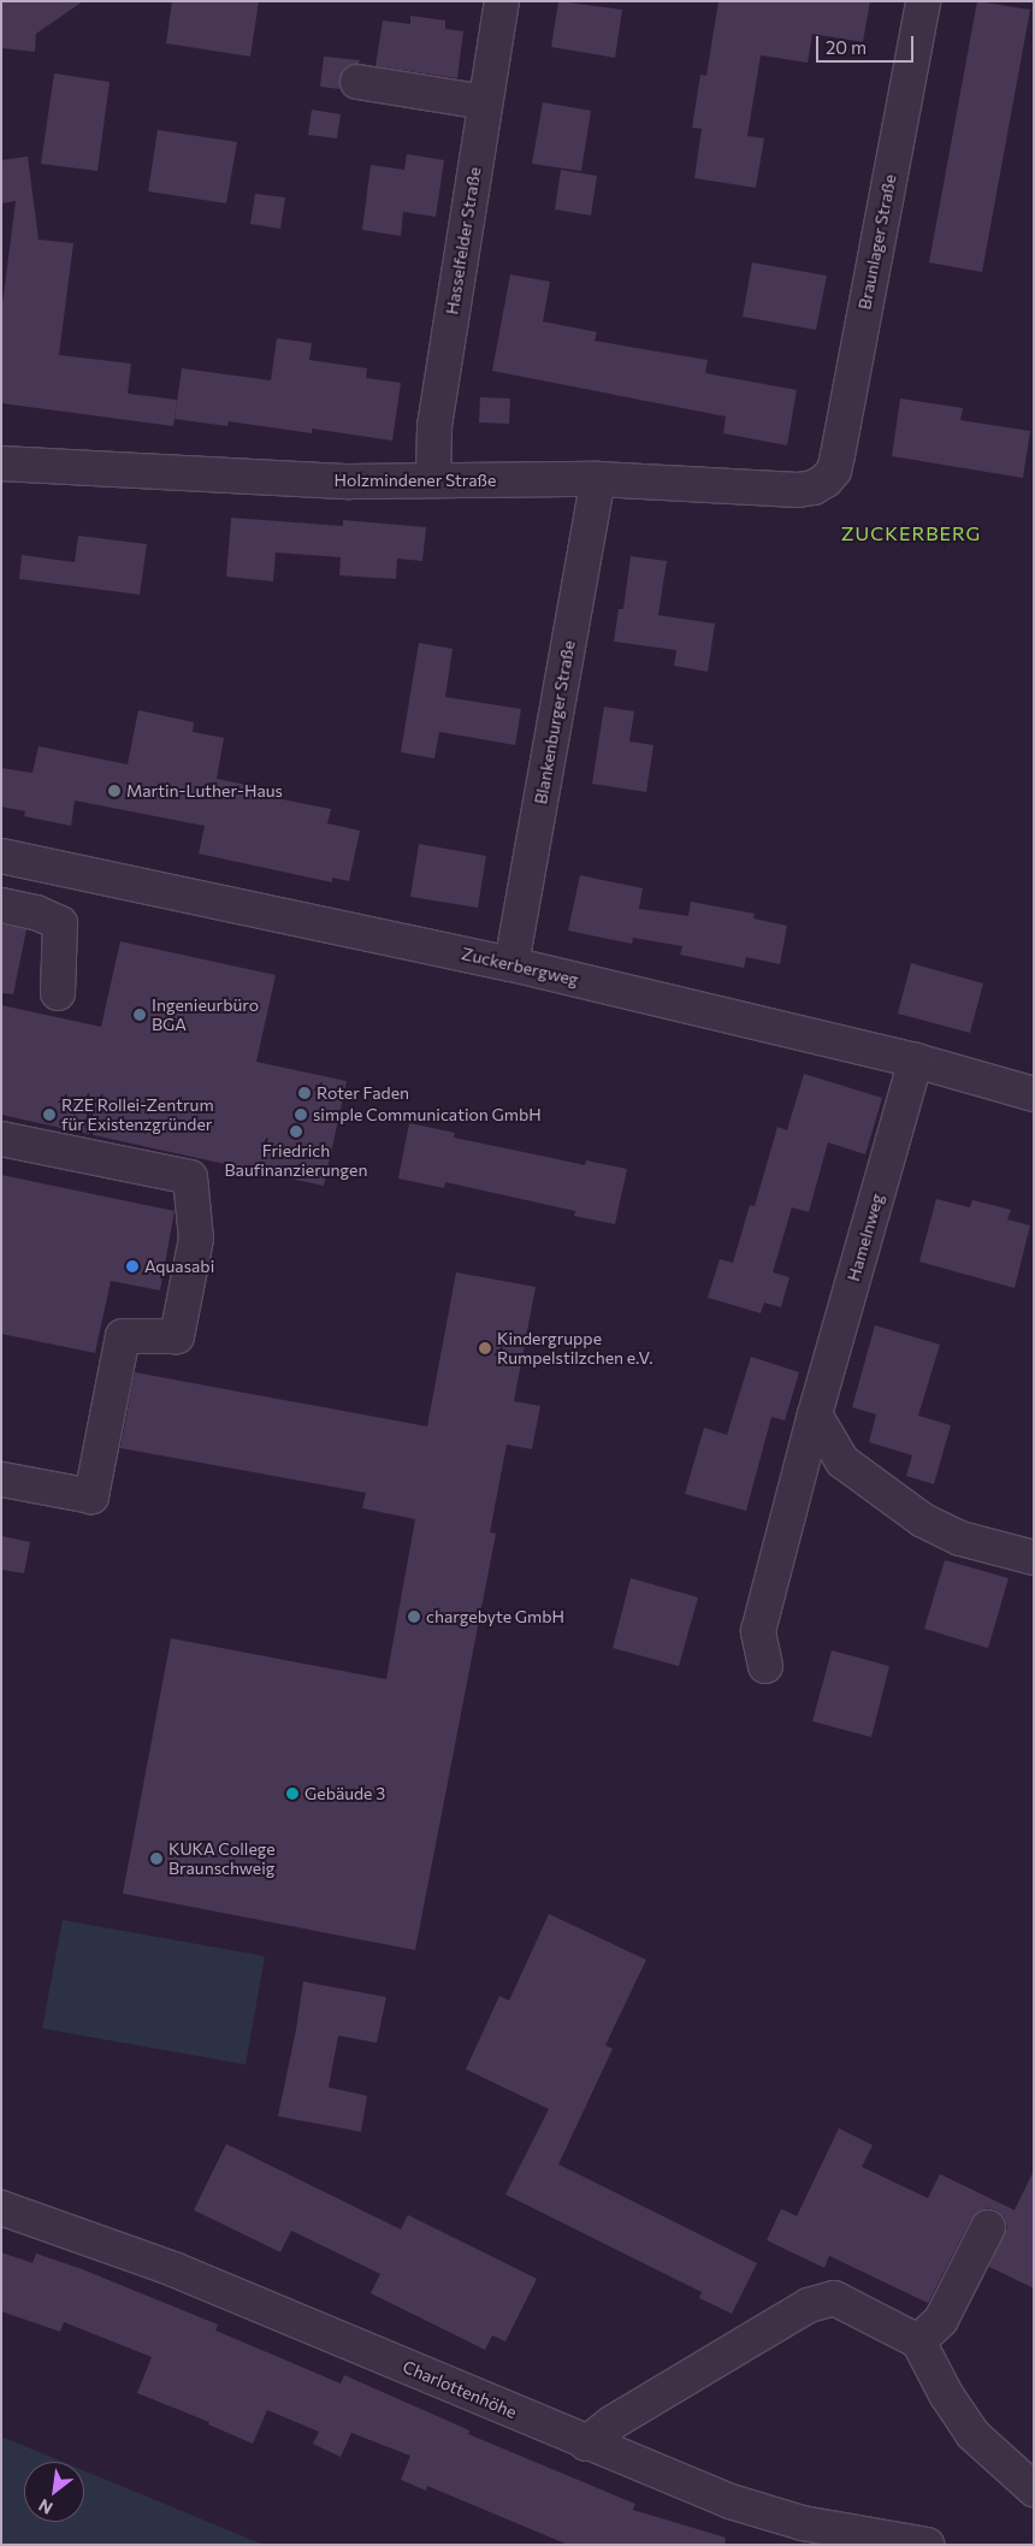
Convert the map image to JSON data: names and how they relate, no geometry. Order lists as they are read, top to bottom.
{
  "streets": {
    "street": [
      "Hasselfelder Straße",
      "Braunlager Straße",
      "Holzmindener Straße",
      "Blankenburger Straße",
      "Zuckerbergweg",
      "Hamelnweg",
      "Charlottenhöhe"
    ]
  },
  "crossings": [
    ["Hasselfelder Straße", "Holzmindener Straße"],
    ["Braunlager Straße", "Holzmindener Straße"],
    ["Holzmindener Straße", "Blankenburger Straße"],
    ["Blankenburger Straße", "Zuckerbergweg"],
    ["Zuckerbergweg", "Hamelnweg"]
  ],
  "districts": ["ZUCKERBERG"],
  "places": [
    "Martin-Luther-Haus",
    "Ingenieurbüro BGA",
    "Roter Faden",
    "RZE Rollei-Zentrum für Existenzgründer",
    "simple Communication GmbH",
    "Friedrich Baufinanzierungen",
    "Aquasabi",
    "Kindergruppe Rumpelstilzchen e.V.",
    "chargebyte GmbH",
    "Gebäude 3",
    "KUKA College Braunschweig"
  ],
  "scale_bar": "20 m",
  "north": "bottom left"
}
